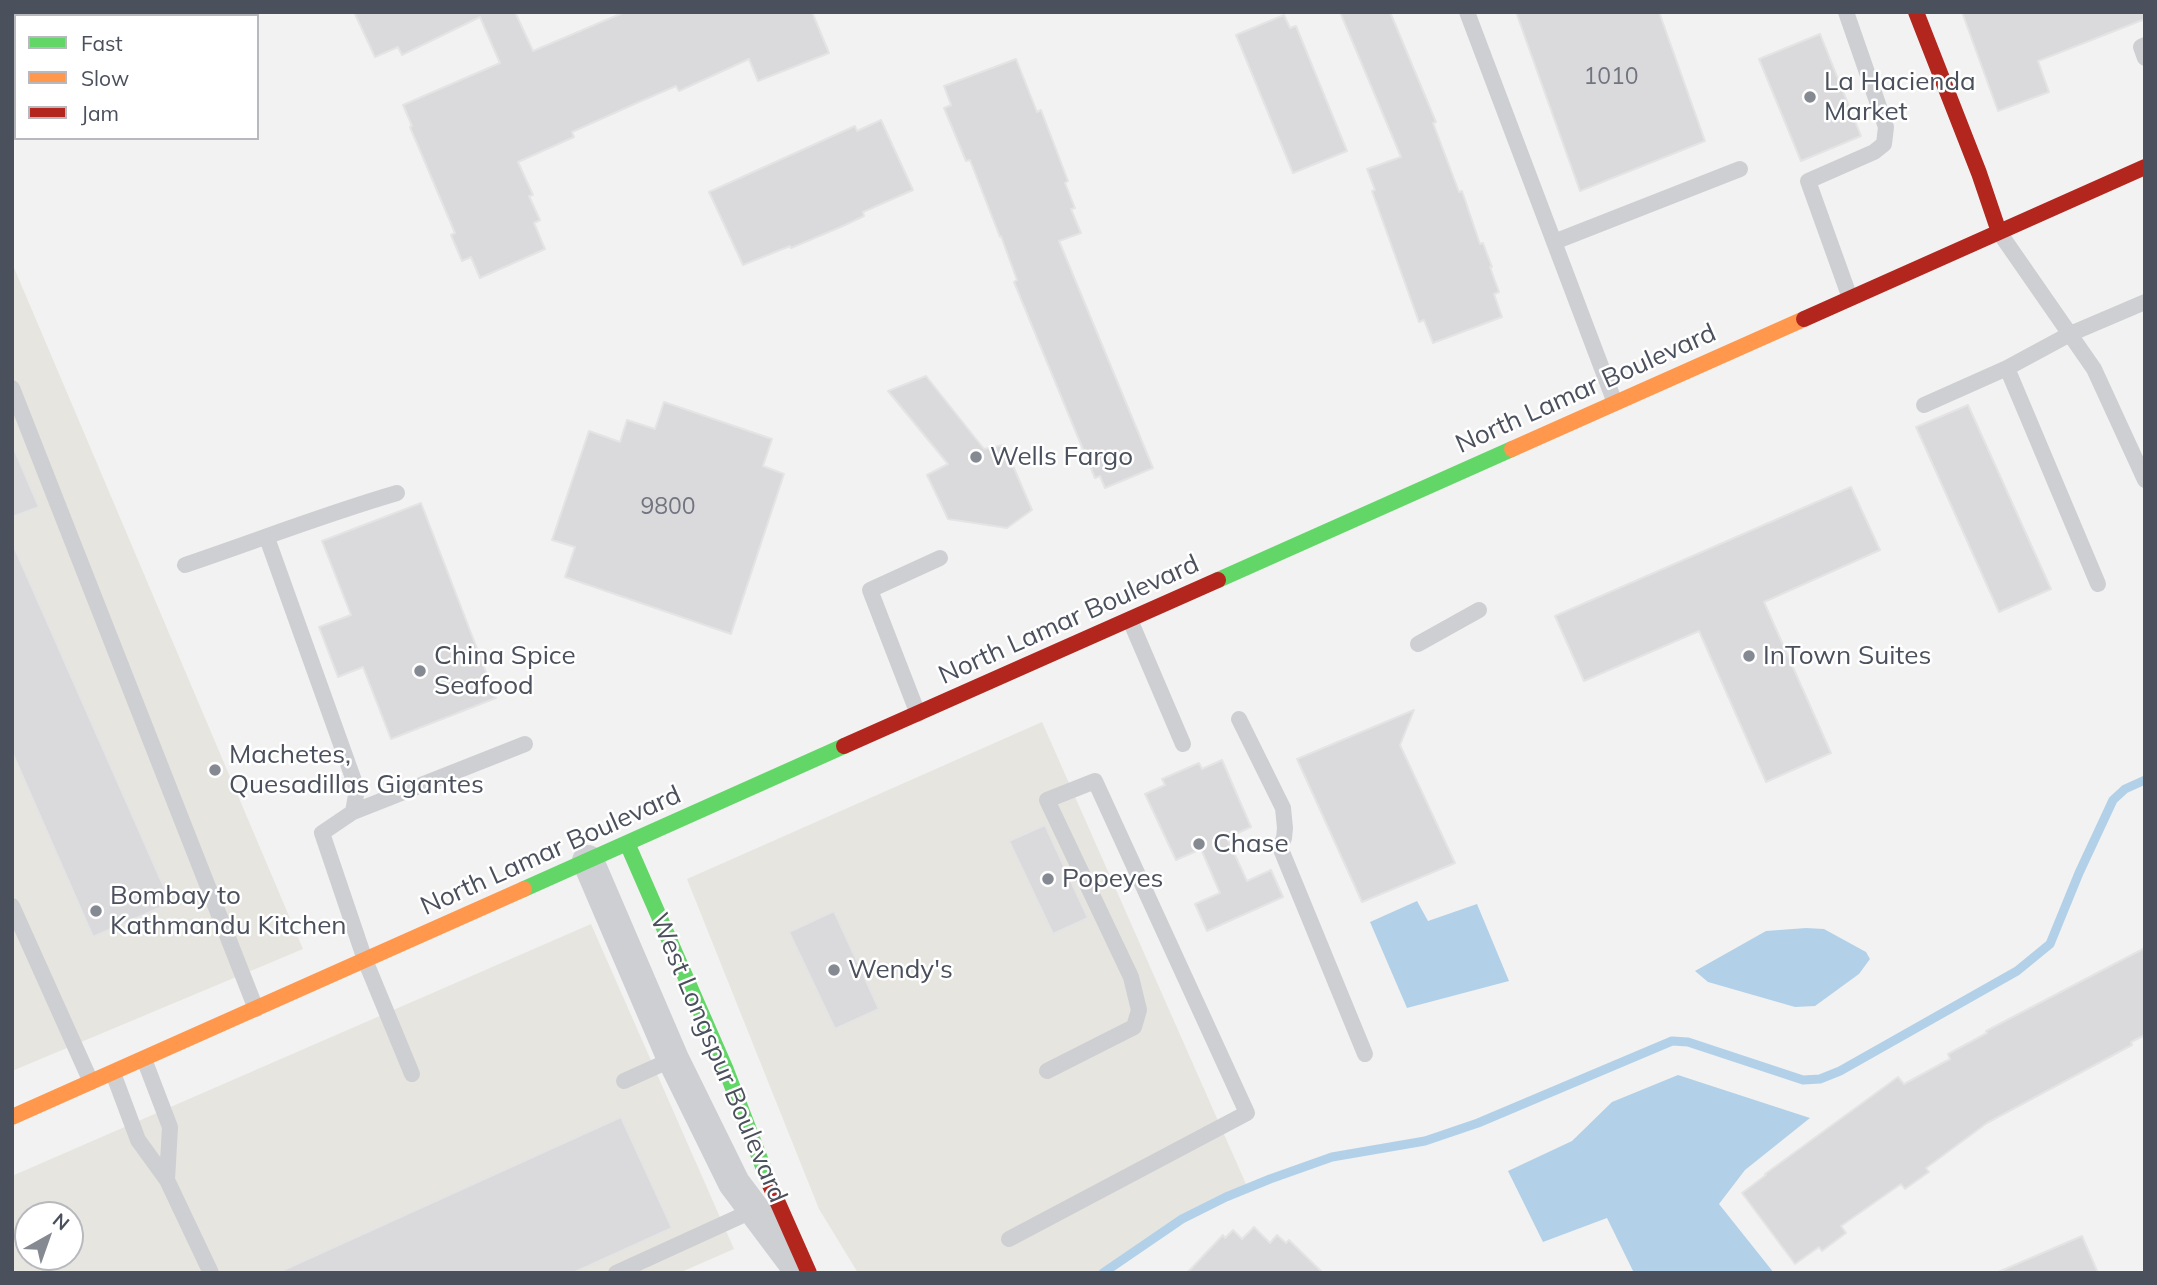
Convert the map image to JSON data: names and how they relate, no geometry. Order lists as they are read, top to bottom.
{
  "streets": {
    "main road": ["North Lamar Boulevard", "West Longspur Boulevard"]
  },
  "crossings": [
    ["North Lamar Boulevard", "West Longspur Boulevard"]
  ],
  "places": [
    "La Hacienda Market",
    "Wells Fargo",
    "InTown Suites",
    "China Spice Seafood",
    "Machetes, Quesadillas Gigantes",
    "Chase",
    "Popeyes",
    "Bombay to Kathmandu Kitchen",
    "Wendy's"
  ],
  "house_numbers": ["1010", "9800"],
  "legend": ["Fast", "Slow", "Jam"],
  "north": "top right"
}
